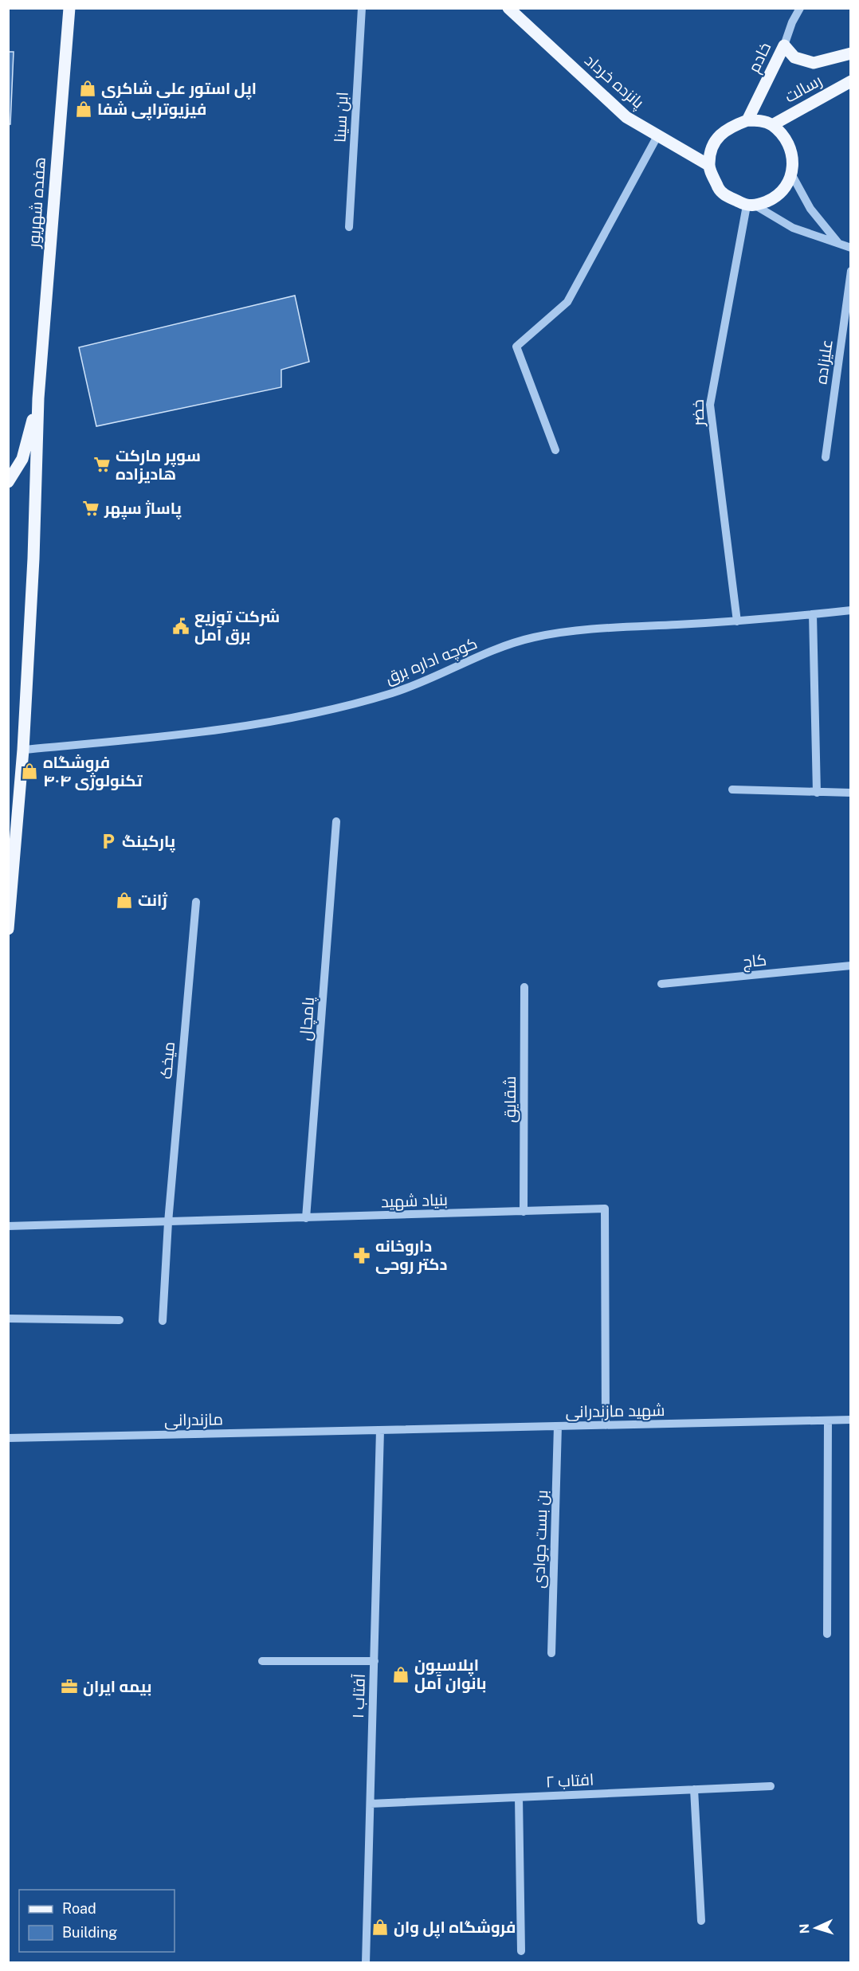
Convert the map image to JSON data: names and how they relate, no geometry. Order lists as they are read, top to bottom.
{
  "streets": {
    "main road": [
      "خادم",
      "پانزده خرداد",
      "رسالت",
      "هفده شهریور"
    ],
    "street": [
      "ابن سینا",
      "علیزاده",
      "خضر",
      "کوچه اداره برق",
      "کاج",
      "پامچال",
      "میخک",
      "شقایق",
      "بنیاد شهید",
      "شهید مازندرانی",
      "مازندرانی",
      "بن بست جوادی",
      "آفتاب ۱",
      "افتاب ۲"
    ]
  },
  "crossings": [
    ["خادم", "پانزده خرداد"],
    ["خادم", "رسالت"],
    ["خادم", "خضر"],
    ["پانزده خرداد", "رسالت"],
    ["پانزده خرداد", "خضر"],
    ["رسالت", "خضر"],
    ["هفده شهریور", "کوچه اداره برق"],
    ["خضر", "کوچه اداره برق"],
    ["پامچال", "بنیاد شهید"],
    ["میخک", "بنیاد شهید"],
    ["شقایق", "بنیاد شهید"],
    ["بنیاد شهید", "شهید مازندرانی"],
    ["شهید مازندرانی", "مازندرانی"],
    ["شهید مازندرانی", "بن بست جوادی"],
    ["شهید مازندرانی", "آفتاب ۱"],
    ["مازندرانی", "آفتاب ۱"],
    ["آفتاب ۱", "افتاب ۲"]
  ],
  "places": {
    "shop": [
      "اپل استور علی شاکری",
      "فیزیوتراپی شفا",
      "فروشگاه تکنولوژی ۴۰۴",
      "ژانت",
      "اپلاسیون بانوان آمل",
      "فروشگاه اپل وان"
    ],
    "supermarket": ["سوپر مارکت هادیزاده", "پاساژ سپهر"],
    "public building": ["شرکت توزیع برق آمل"],
    "parking": ["پارکینگ"],
    "pharmacy": ["داروخانه دکتر روحی"],
    "office": ["بیمه ایران"]
  },
  "legend": ["Road", "Building"],
  "north": "left"
}
